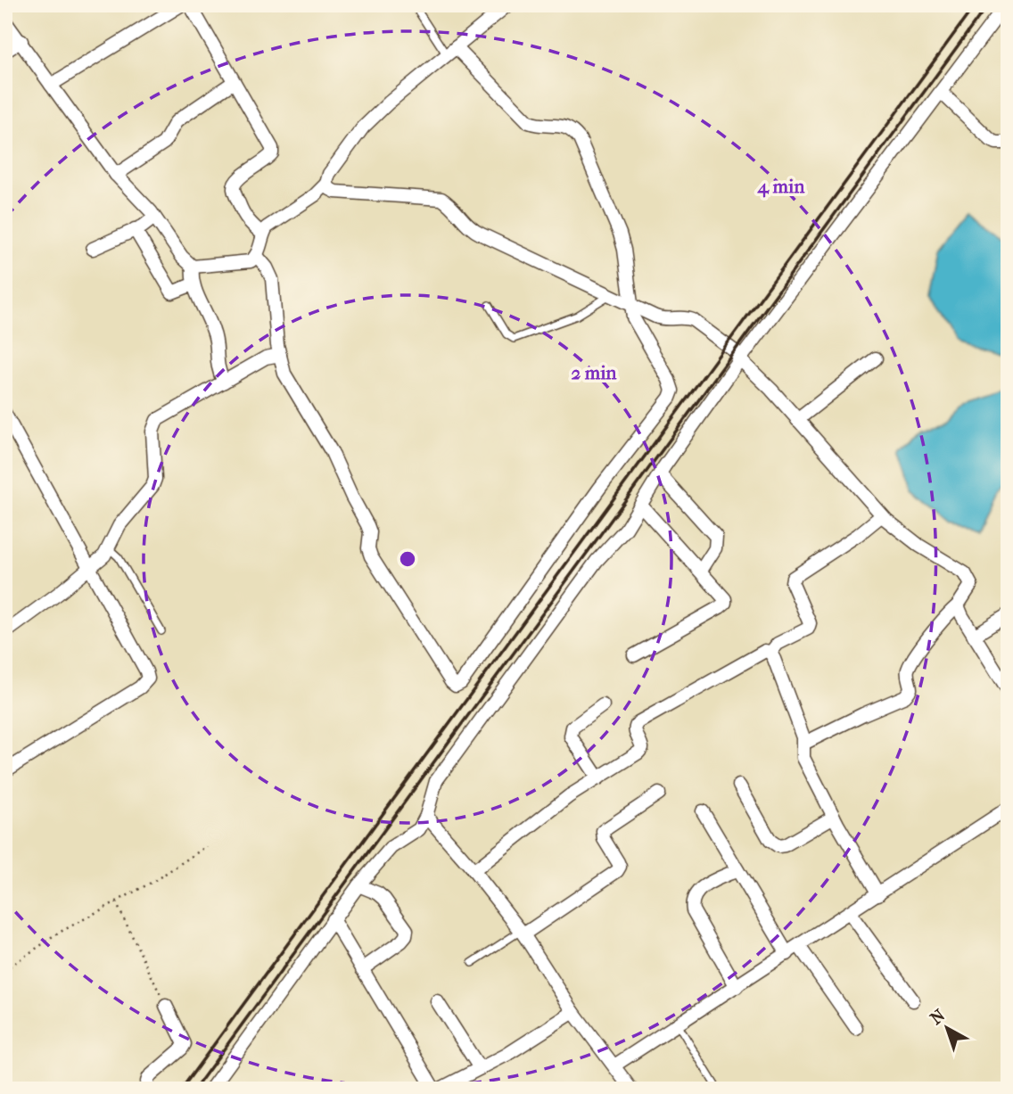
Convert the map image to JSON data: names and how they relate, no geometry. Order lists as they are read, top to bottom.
{
  "north": "top left",
  "rings": ["4 min", "2 min"]
}
